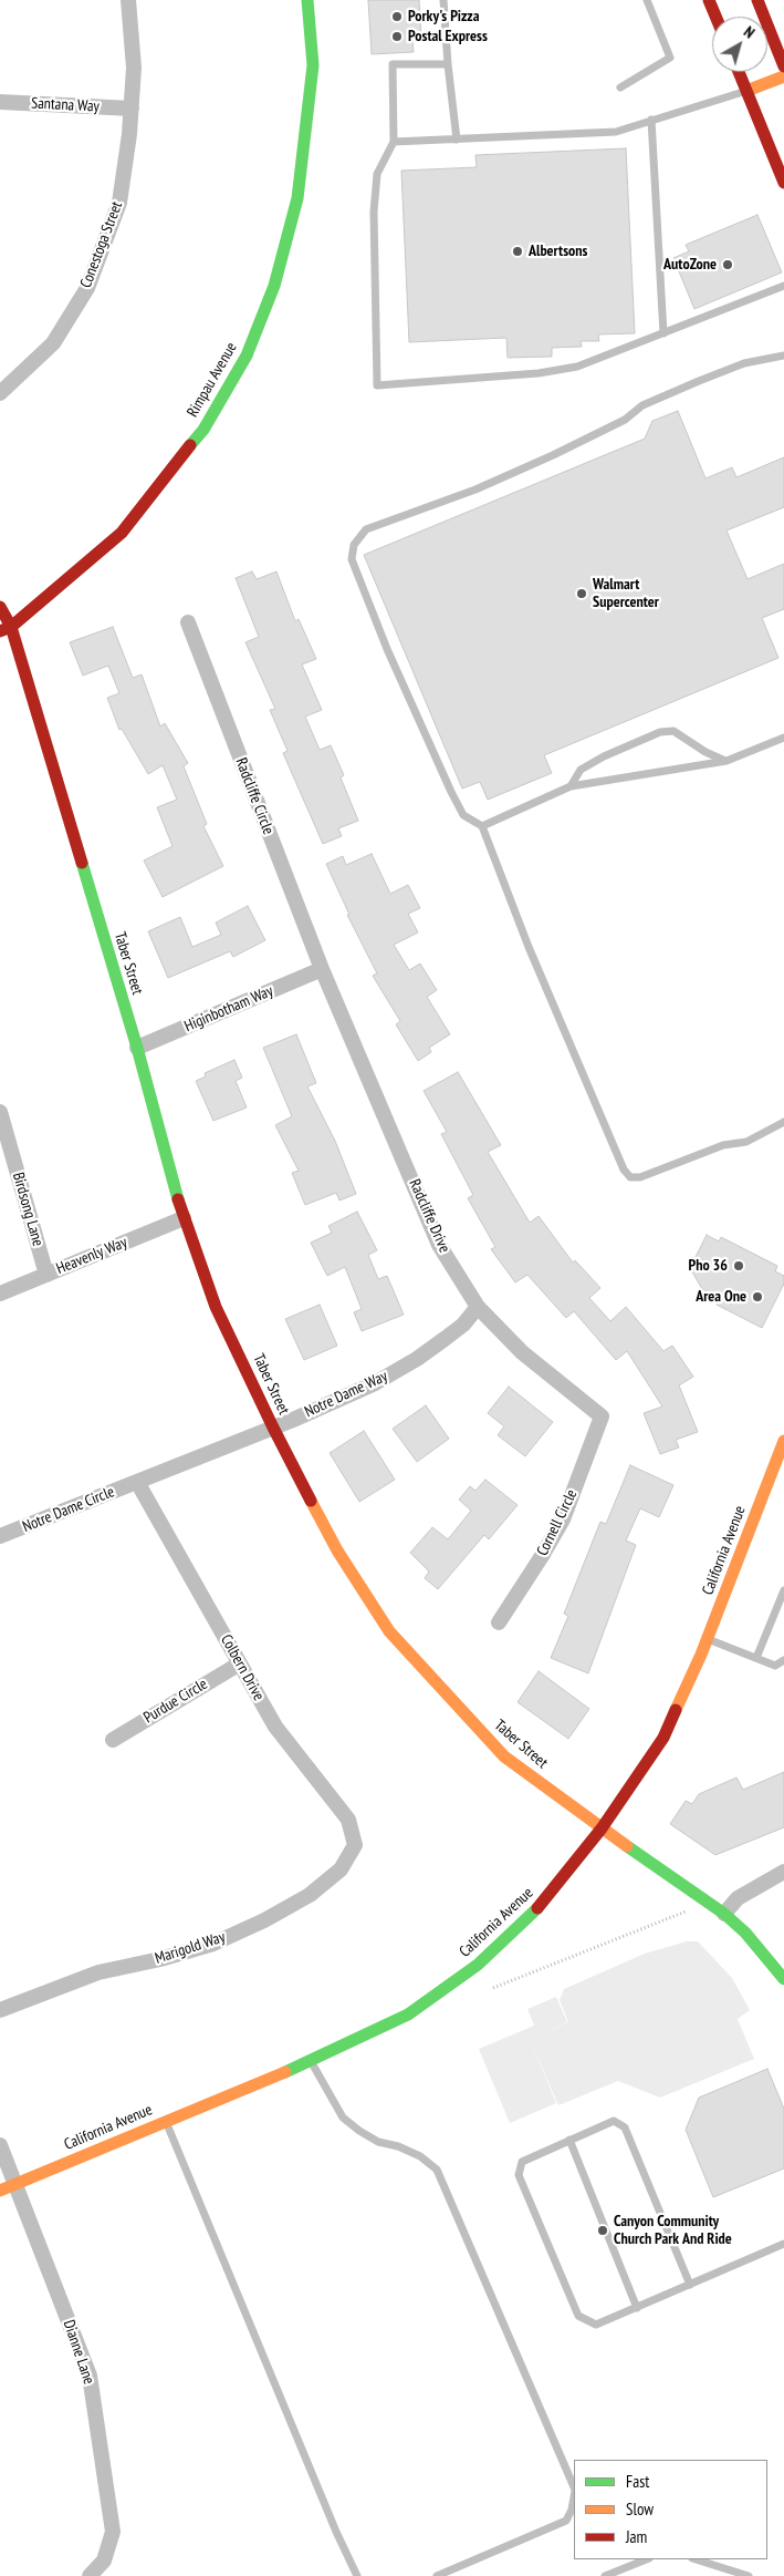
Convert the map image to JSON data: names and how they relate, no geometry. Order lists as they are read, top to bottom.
{
  "streets": {
    "main road": ["Rimpau Avenue", "Taber Street", "California Avenue"],
    "street": [
      "Santana Way",
      "Conestoga Street",
      "Radcliffe Circle",
      "Higinbotham Way",
      "Birdsong Lane",
      "Radcliffe Drive",
      "Heavenly Way",
      "Notre Dame Way",
      "Notre Dame Circle",
      "Cornell Circle",
      "Colbern Drive",
      "Purdue Circle",
      "Marigold Way",
      "Dianne Lane"
    ]
  },
  "crossings": [
    ["Santana Way", "Conestoga Street"],
    ["Rimpau Avenue", "Taber Street"],
    ["Radcliffe Circle", "Higinbotham Way"],
    ["Radcliffe Circle", "Radcliffe Drive"],
    ["Taber Street", "Higinbotham Way"],
    ["Taber Street", "Heavenly Way"],
    ["Taber Street", "Notre Dame Way"],
    ["Taber Street", "California Avenue"],
    ["Higinbotham Way", "Radcliffe Drive"],
    ["Birdsong Lane", "Heavenly Way"],
    ["Radcliffe Drive", "Notre Dame Way"],
    ["Radcliffe Drive", "Cornell Circle"],
    ["Notre Dame Way", "Notre Dame Circle"],
    ["Notre Dame Way", "Colbern Drive"],
    ["Notre Dame Circle", "Colbern Drive"],
    ["California Avenue", "Dianne Lane"],
    ["Colbern Drive", "Purdue Circle"],
    ["Colbern Drive", "Marigold Way"]
  ],
  "places": [
    "Porky's Pizza",
    "Postal Express",
    "Albertsons",
    "AutoZone",
    "Walmart Supercenter",
    "Pho 36",
    "Area One",
    "Canyon Community Church Park And Ride"
  ],
  "legend": ["Fast", "Slow", "Jam"],
  "north": "top right"
}
